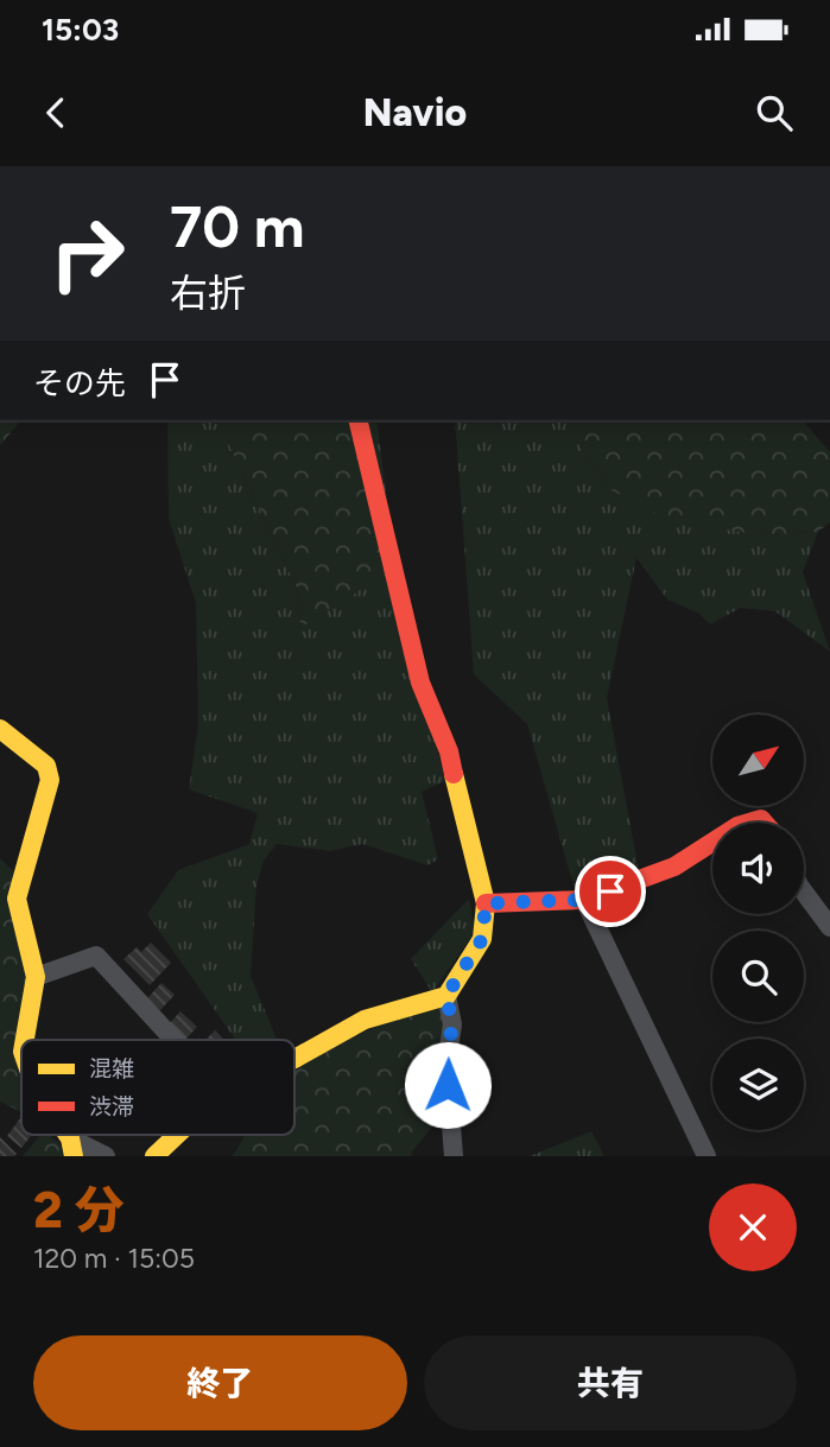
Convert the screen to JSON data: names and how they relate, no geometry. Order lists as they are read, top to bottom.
{
  "legend": ["混雑", "渋滞"],
  "north": "top right",
  "page": {
    "status": "15:03",
    "header": "Navio",
    "turn": ["70 m", "右折"],
    "then": "その先",
    "heading": ["2 分", "120 m · 15:05"],
    "buttons": ["終了", "共有"]
  }
}
